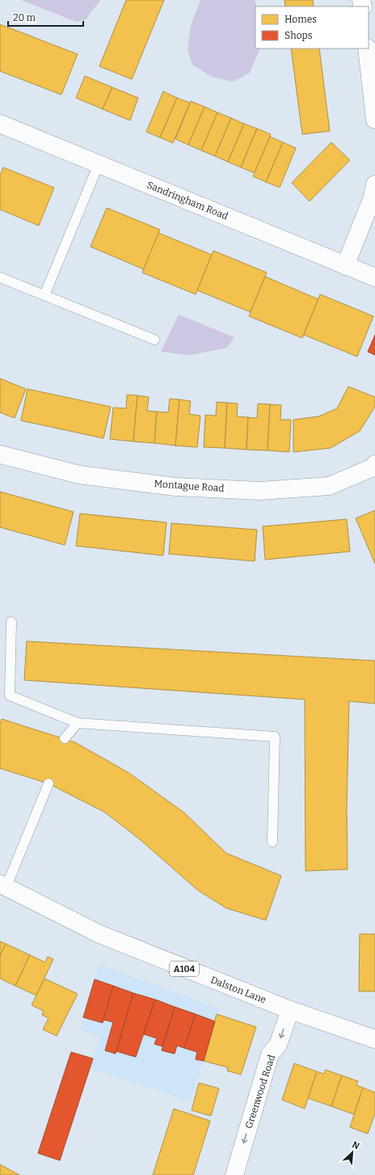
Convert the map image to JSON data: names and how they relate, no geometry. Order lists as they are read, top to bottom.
{
  "streets": {
    "street": [
      "Sandringham Road",
      "Montague Road",
      "A104",
      "Dalston Lane",
      "Greenwood Road"
    ]
  },
  "crossings": [
    ["Dalston Lane", "Greenwood Road"]
  ],
  "one_way": ["Greenwood Road"],
  "legend": ["Homes", "Shops"],
  "scale_bar": "20 m",
  "north": "top right"
}
